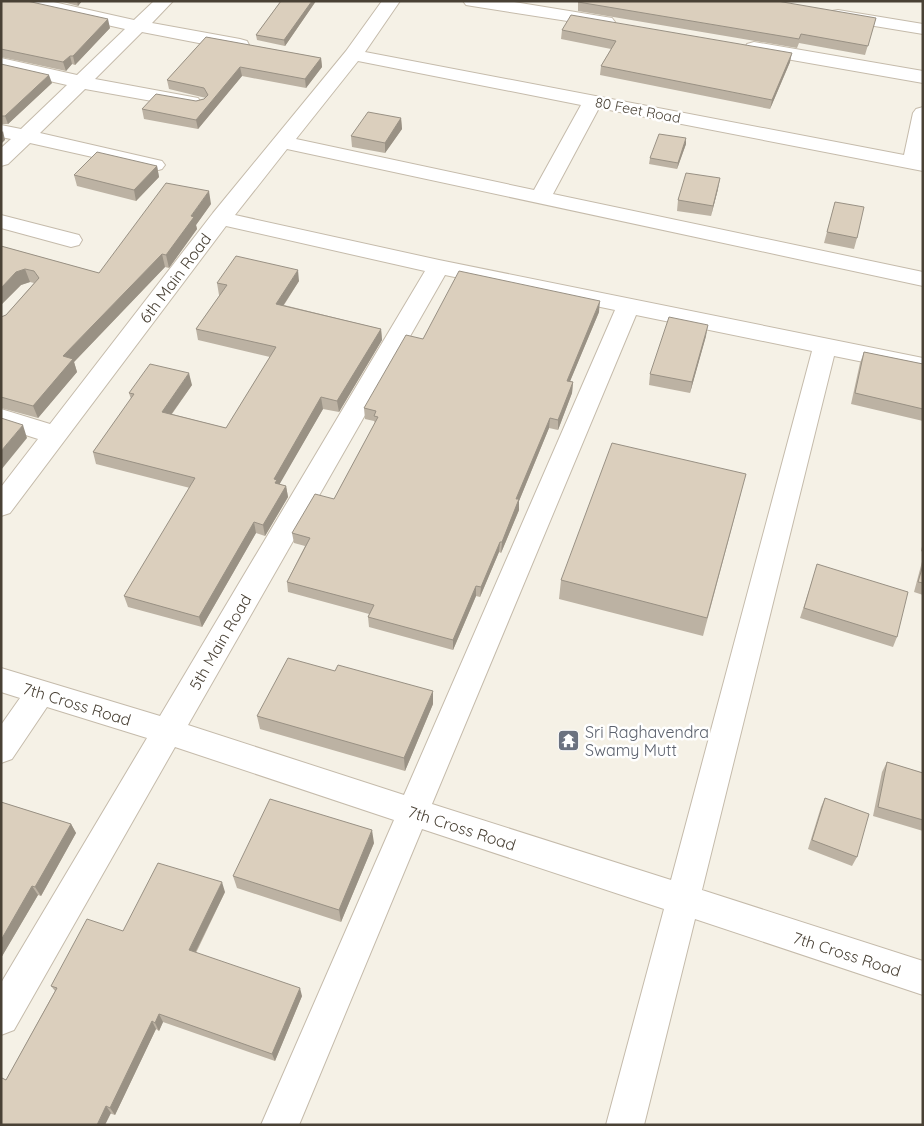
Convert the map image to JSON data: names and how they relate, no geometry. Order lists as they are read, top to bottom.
{
  "streets": {
    "street": [
      "80 Feet Road",
      "6th Main Road",
      "5th Main Road",
      "7th Cross Road"
    ]
  },
  "crossings": [
    ["80 Feet Road", "6th Main Road"],
    ["5th Main Road", "7th Cross Road"]
  ],
  "places": {
    "temple": ["Sri Raghavendra Swamy Mutt"]
  }
}
